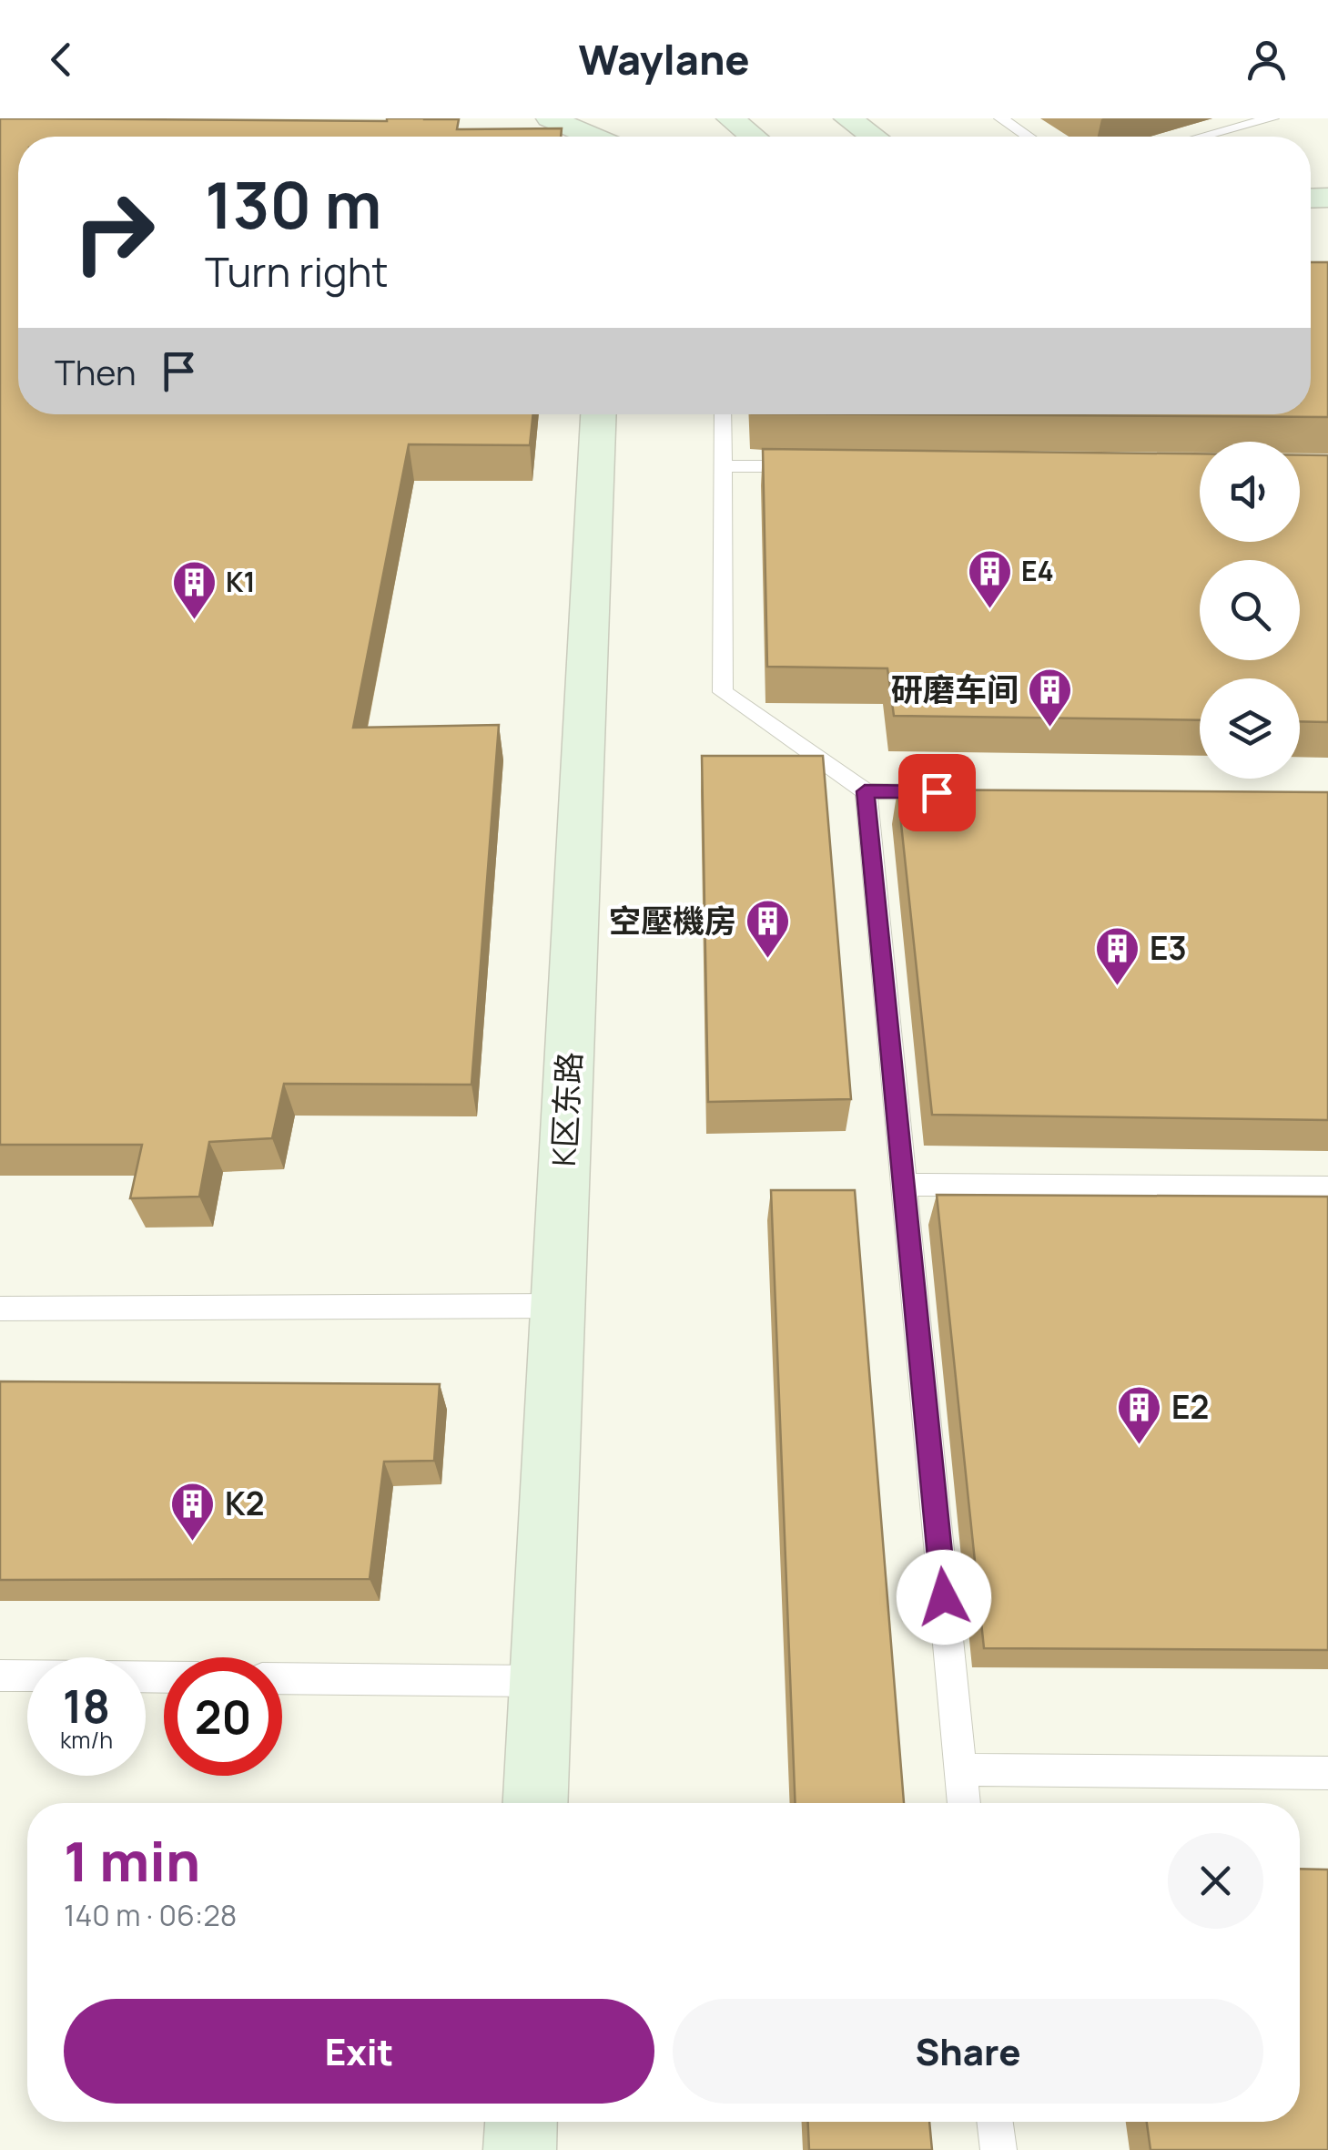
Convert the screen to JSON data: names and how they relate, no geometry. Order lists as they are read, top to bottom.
{
  "streets": {
    "street": ["K区东路"]
  },
  "places": {
    "building": [
      "E4",
      "K1",
      "研磨车间",
      "空壓機房",
      "E3",
      "E2",
      "K2"
    ]
  },
  "page": {
    "header": "Waylane",
    "turn": ["130 m", "Turn right"],
    "then": "Then",
    "speed": "18 km/h",
    "limit": "20",
    "heading": ["1 min", "140 m · 06:28"],
    "buttons": ["Exit", "Share"]
  }
}
